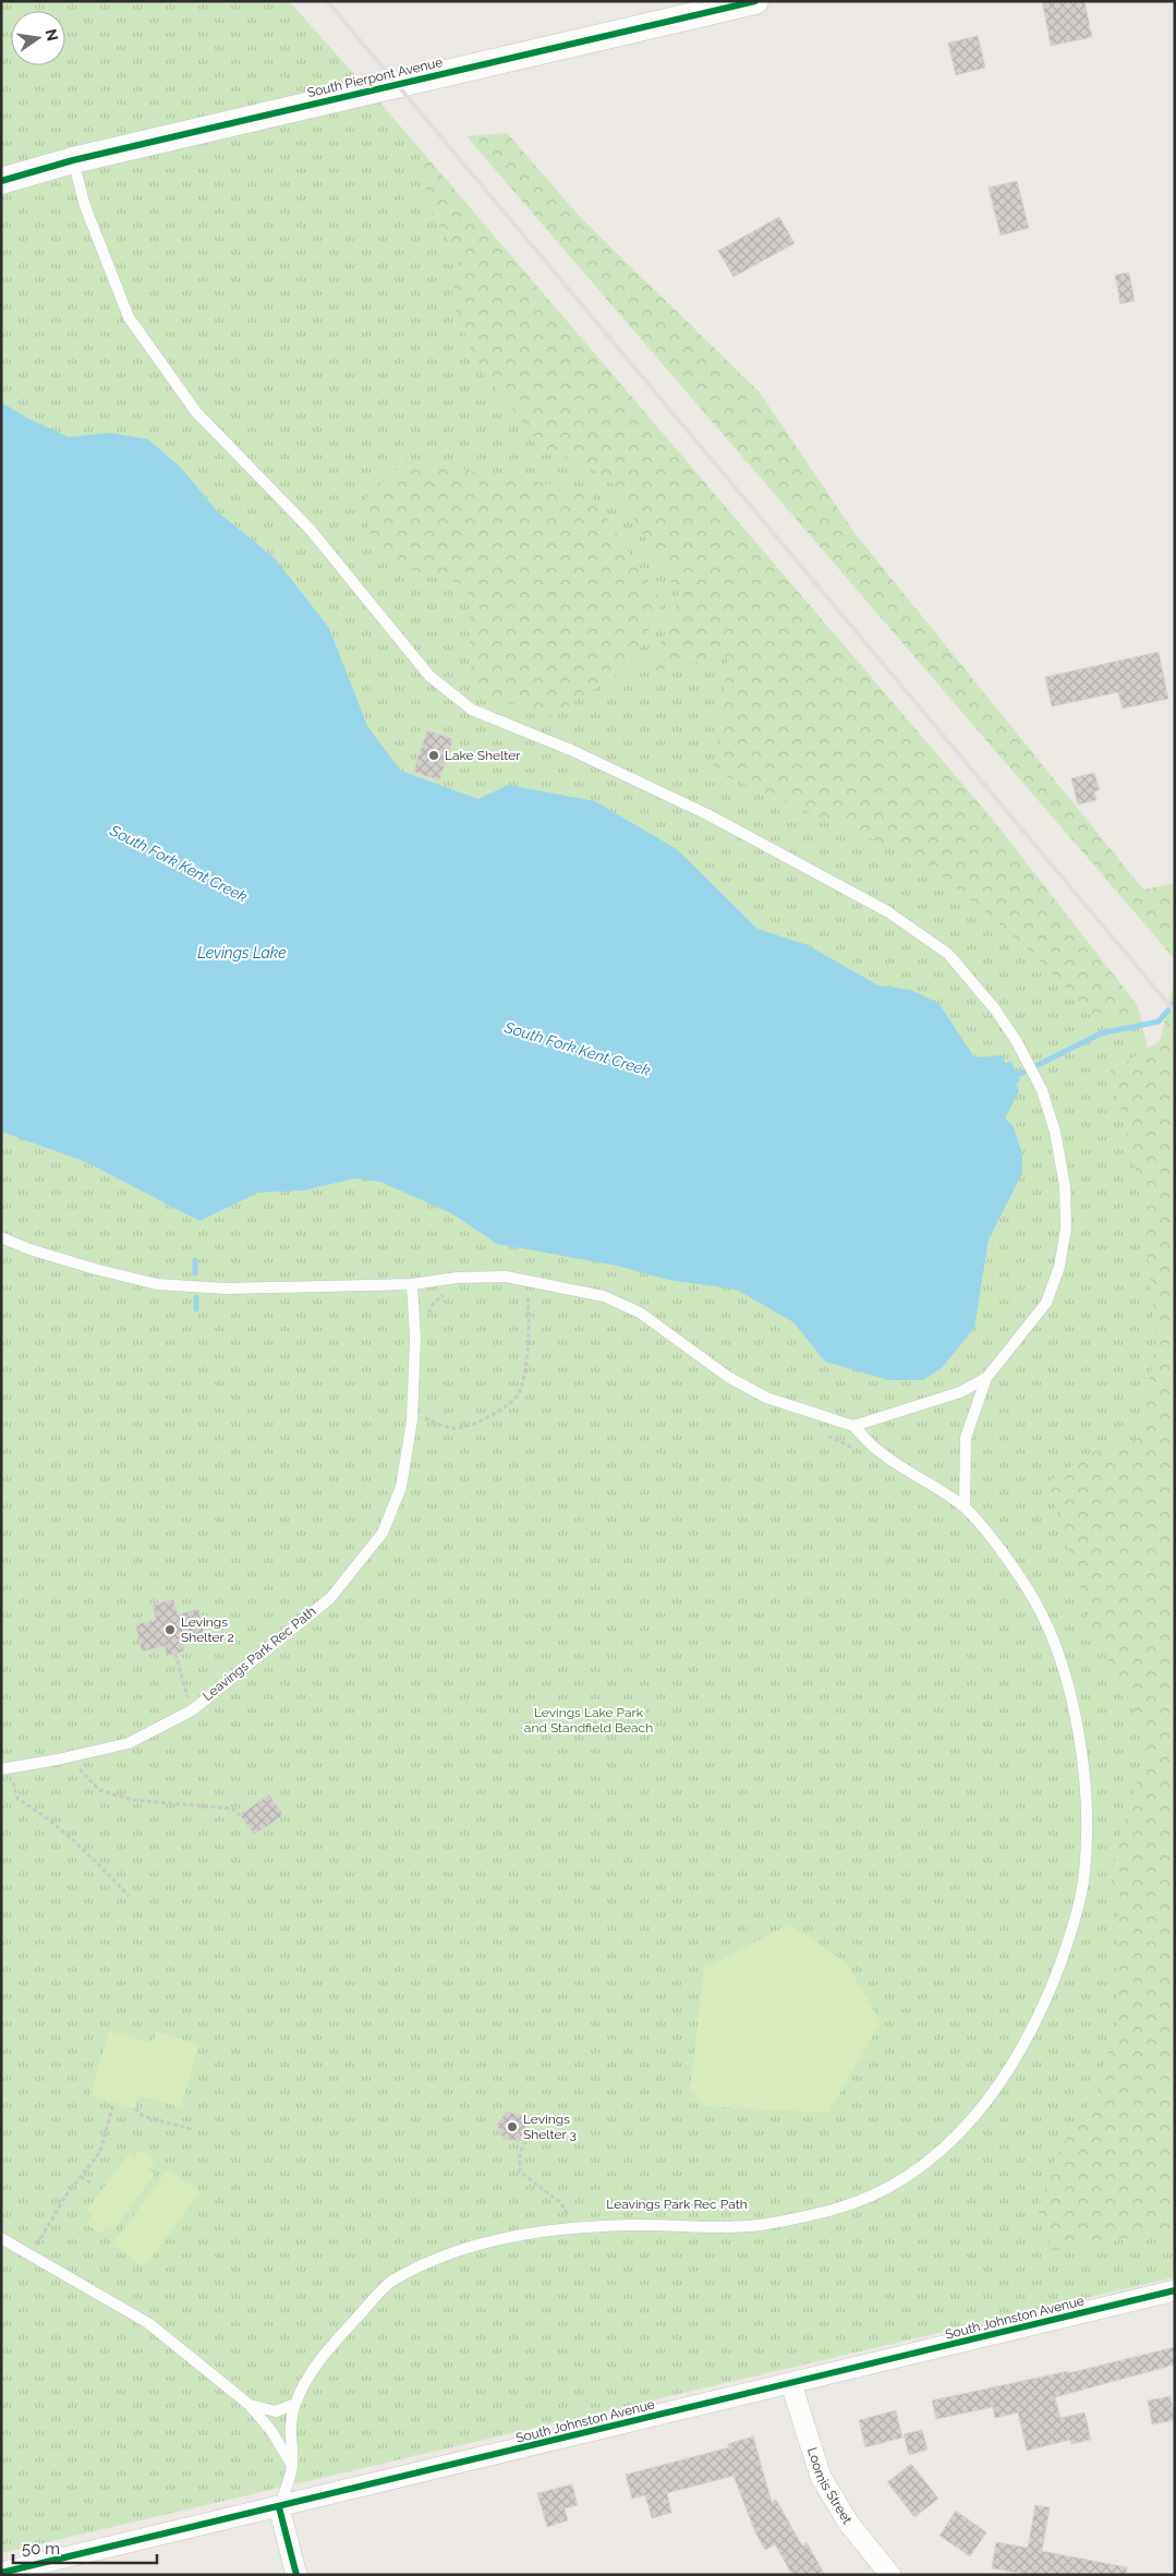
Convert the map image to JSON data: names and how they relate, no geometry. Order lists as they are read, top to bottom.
{
  "streets": {
    "street": ["South Pierpont Avenue", "South Johnston Avenue", "Loomis Street"]
  },
  "crossings": [
    ["South Johnston Avenue", "Loomis Street"]
  ],
  "water": ["South Fork Kent Creek", "Levings Lake"],
  "parks": ["Levings Lake Park and Standfield Beach"],
  "places": ["Lake Shelter", "Levings Shelter 2", "Levings Shelter 3"],
  "scale_bar": "50 m",
  "north": "right"
}
